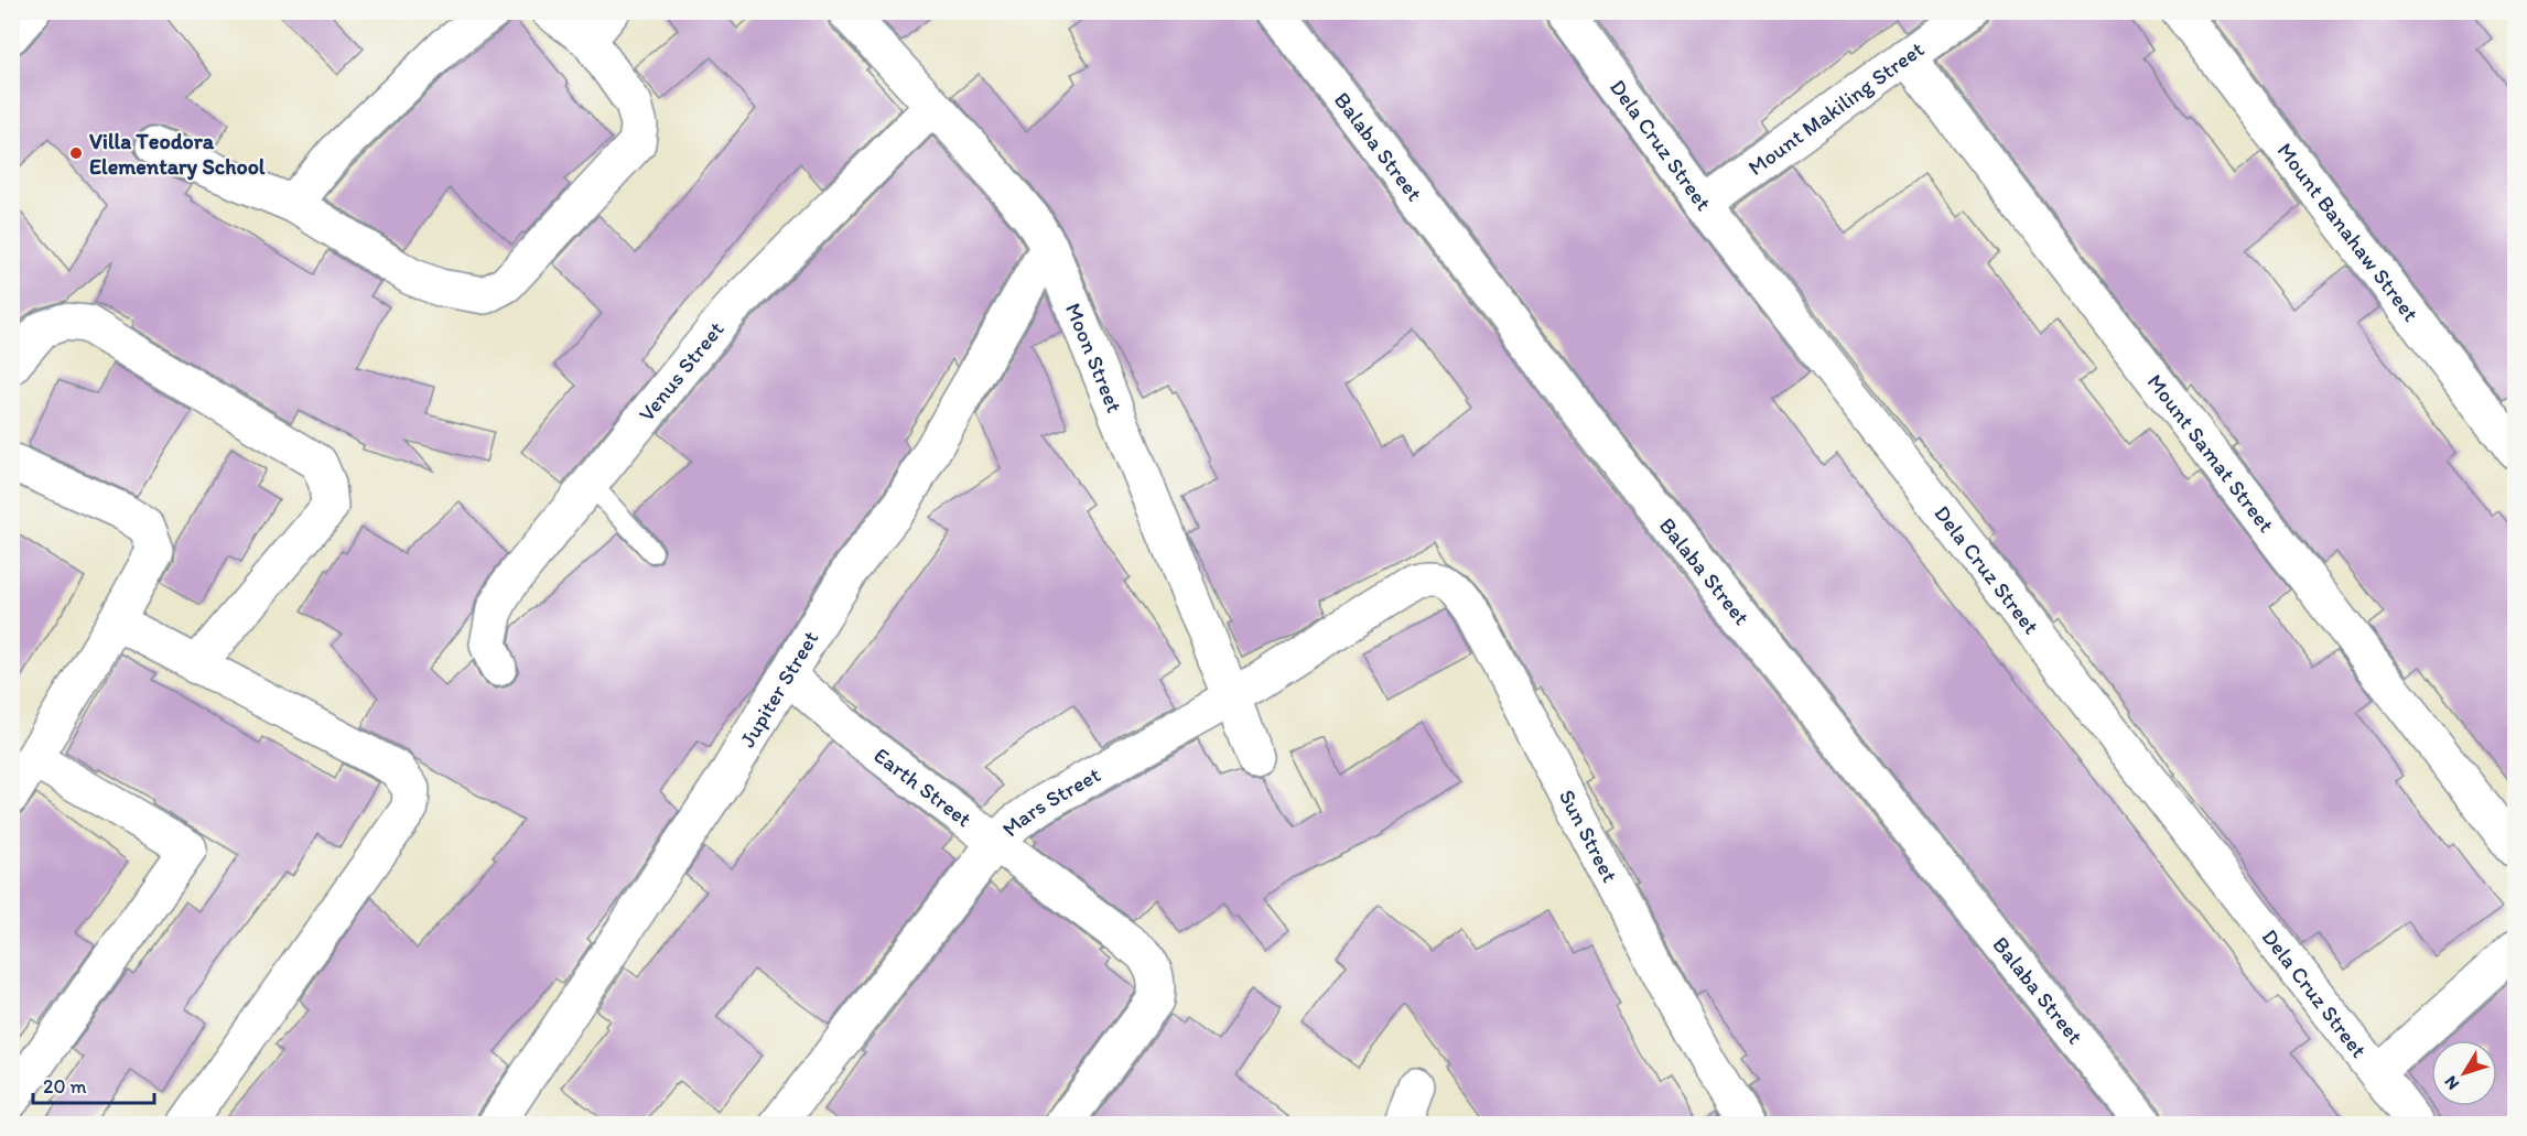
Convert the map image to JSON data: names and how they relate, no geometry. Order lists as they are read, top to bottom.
{
  "streets": {
    "street": [
      "Mount Makiling Street",
      "Dela Cruz Street",
      "Balaba Street",
      "Mount Banahaw Street",
      "Moon Street",
      "Venus Street",
      "Mount Samat Street",
      "Jupiter Street",
      "Earth Street",
      "Mars Street",
      "Sun Street"
    ]
  },
  "crossings": [
    ["Mount Makiling Street", "Dela Cruz Street"],
    ["Mount Makiling Street", "Mount Samat Street"],
    ["Moon Street", "Venus Street"],
    ["Moon Street", "Jupiter Street"],
    ["Moon Street", "Mars Street"],
    ["Jupiter Street", "Earth Street"],
    ["Earth Street", "Mars Street"],
    ["Mars Street", "Sun Street"]
  ],
  "places": ["Villa Teodora Elementary School"],
  "scale_bar": "20 m",
  "north": "bottom left"
}
